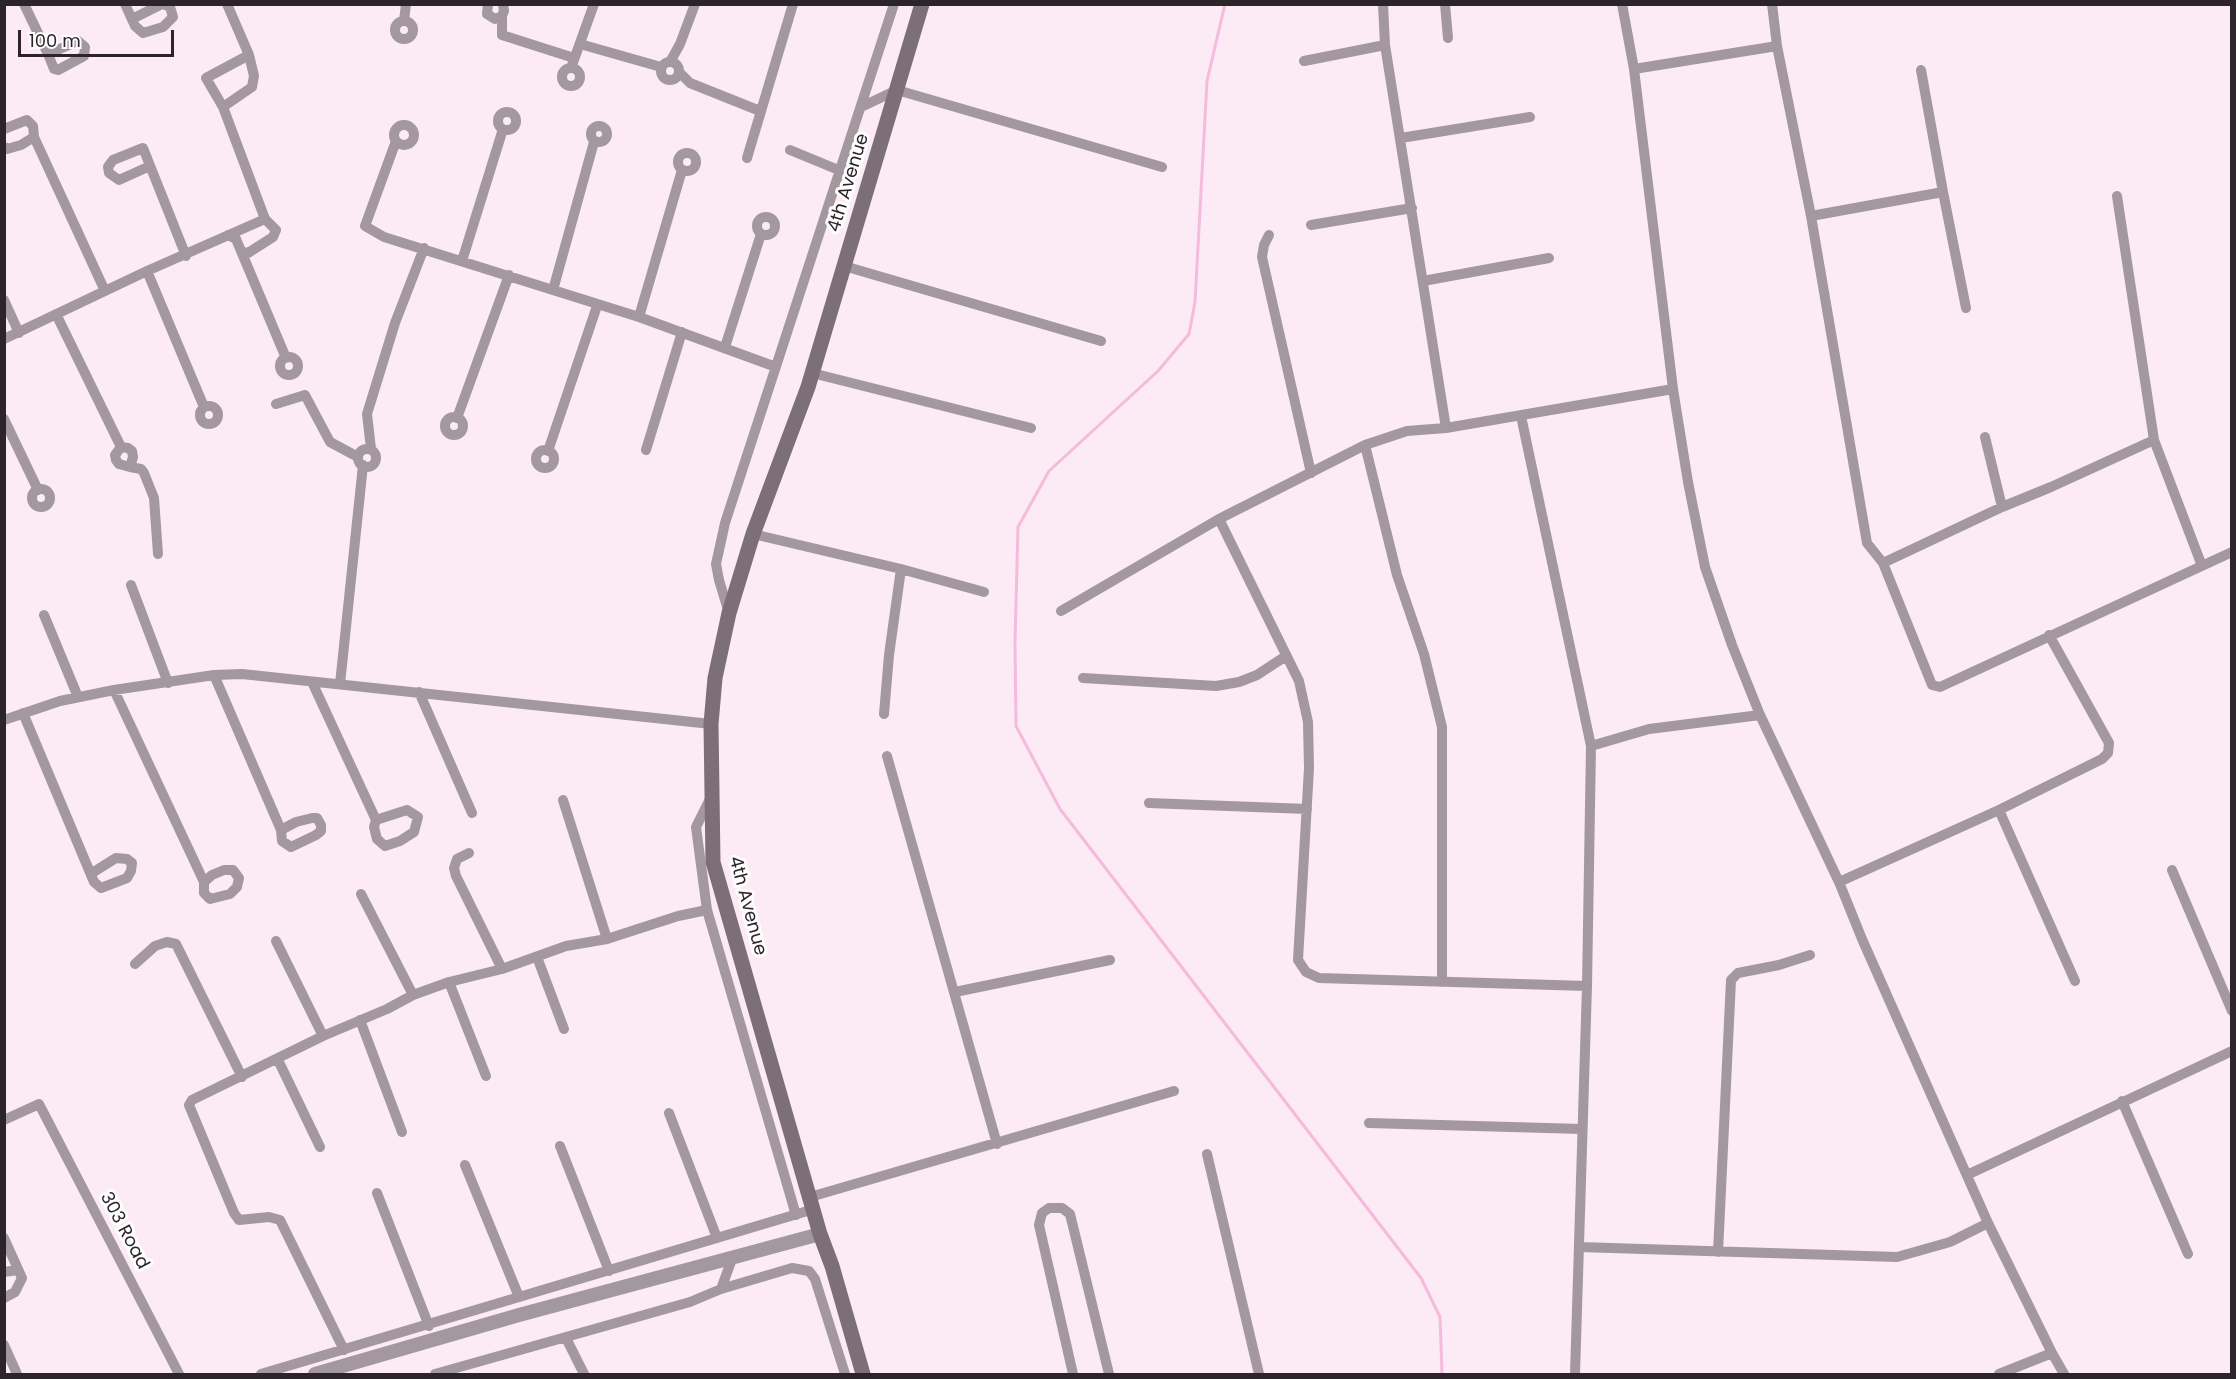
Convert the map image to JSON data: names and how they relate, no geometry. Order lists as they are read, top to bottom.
{
  "streets": {
    "main road": ["4th Avenue"],
    "street": ["303 Road"]
  },
  "scale_bar": "100 m"
}
